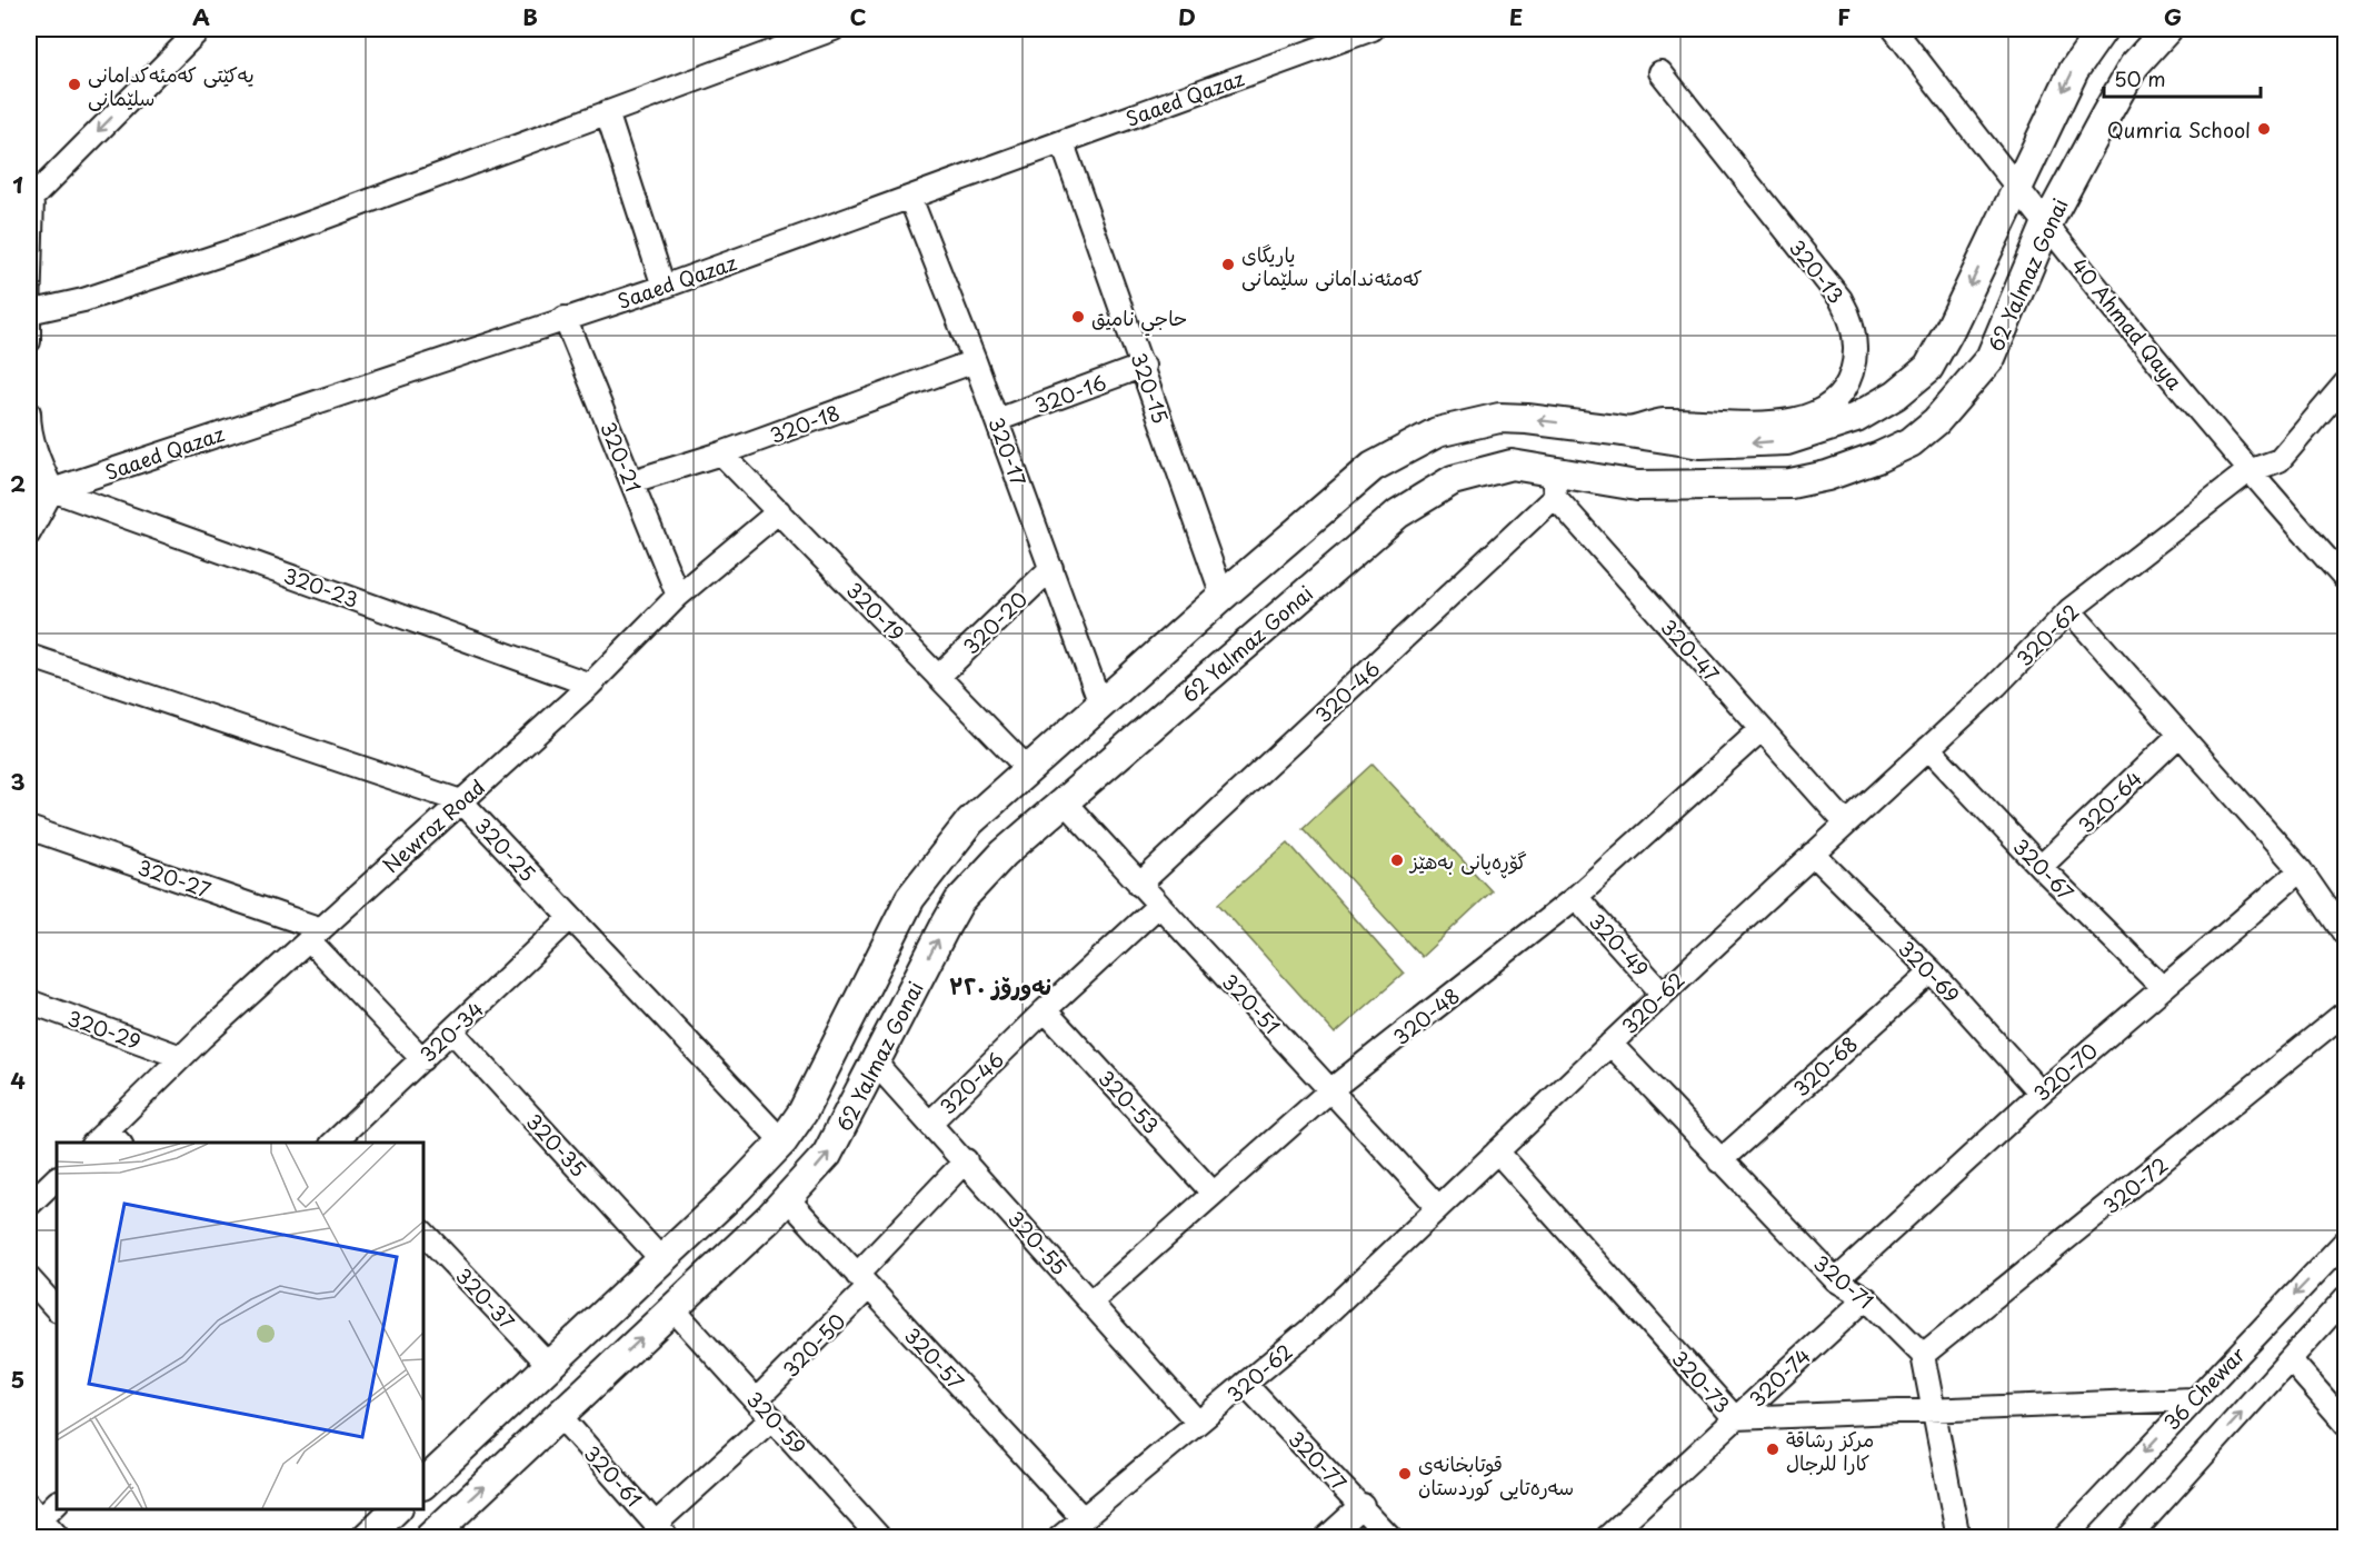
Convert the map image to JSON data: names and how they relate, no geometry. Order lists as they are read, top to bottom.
{
  "streets": {
    "main road": ["62 Yalmaz Gonai"],
    "street": [
      "Saaed Qazaz",
      "320-13",
      "40 Ahmad Qaya",
      "320-15",
      "320-16",
      "320-18",
      "320-17",
      "320-21",
      "320-23",
      "320-19",
      "320-20",
      "320-62",
      "320-47",
      "320-46",
      "320-64",
      "Newroz Road",
      "320-25",
      "320-67",
      "320-27",
      "320-49",
      "320-69",
      "320-51",
      "320-48",
      "320-29",
      "320-34",
      "320-68",
      "320-70",
      "320-53",
      "320-35",
      "320-72",
      "320-55",
      "320-71",
      "320-37",
      "320-50",
      "320-57",
      "320-74",
      "320-73",
      "36 Chewar",
      "320-59",
      "320-77",
      "320-61"
    ]
  },
  "crossings": [
    ["Saaed Qazaz", "320-15"],
    ["Saaed Qazaz", "320-17"],
    ["Saaed Qazaz", "320-21"],
    ["Saaed Qazaz", "320-23"],
    ["62 Yalmaz Gonai", "40 Ahmad Qaya"],
    ["62 Yalmaz Gonai", "320-47"],
    ["62 Yalmaz Gonai", "320-46"],
    ["62 Yalmaz Gonai", "320-51"],
    ["62 Yalmaz Gonai", "320-55"],
    ["62 Yalmaz Gonai", "320-57"],
    ["62 Yalmaz Gonai", "320-59"],
    ["62 Yalmaz Gonai", "320-61"],
    ["40 Ahmad Qaya", "320-62"],
    ["320-15", "320-16"],
    ["320-16", "320-17"],
    ["320-18", "320-17"],
    ["320-18", "320-21"],
    ["320-18", "320-19"],
    ["320-17", "320-20"],
    ["320-21", "Newroz Road"],
    ["320-23", "Newroz Road"],
    ["320-19", "320-20"],
    ["320-19", "Newroz Road"],
    ["320-62", "320-47"],
    ["320-62", "320-67"],
    ["320-62", "320-49"],
    ["320-62", "320-69"],
    ["320-62", "320-51"],
    ["320-62", "320-55"],
    ["320-62", "320-71"],
    ["320-62", "320-57"],
    ["320-62", "320-73"],
    ["320-62", "320-77"],
    ["320-47", "320-46"],
    ["320-47", "320-48"],
    ["320-46", "320-51"],
    ["320-46", "320-53"],
    ["320-46", "320-55"],
    ["320-64", "320-67"],
    ["Newroz Road", "320-25"],
    ["Newroz Road", "320-27"],
    ["Newroz Road", "320-29"],
    ["320-25", "320-34"],
    ["320-67", "320-70"],
    ["320-49", "320-48"],
    ["320-69", "320-68"],
    ["320-69", "320-70"],
    ["320-51", "320-48"],
    ["320-48", "320-53"],
    ["320-48", "320-55"],
    ["320-34", "320-35"],
    ["320-68", "320-71"],
    ["320-70", "320-71"],
    ["320-72", "320-71"],
    ["320-55", "320-50"],
    ["320-71", "320-74"],
    ["320-50", "320-57"],
    ["320-50", "320-59"],
    ["320-74", "320-73"],
    ["320-73", "36 Chewar"]
  ],
  "districts": ["نەورۆز ٣٢٠"],
  "places": [
    "یەکێتی کەمئەکدامانی سلێمانی",
    "Qumria School",
    "یاریگای کەمئەندامانی سلێمانی",
    "حاجي ناميق",
    "گۆڕەپانی بەهێز",
    "مركز رشاقة كارا للرجال",
    "قوتابخانەی سەرەتایی کوردستان"
  ],
  "scale_bar": "50 m",
  "grid": {
    "columns": [
      "A",
      "B",
      "C",
      "D",
      "E",
      "F",
      "G"
    ],
    "rows": [
      "1",
      "2",
      "3",
      "4",
      "5"
    ]
  }
}
